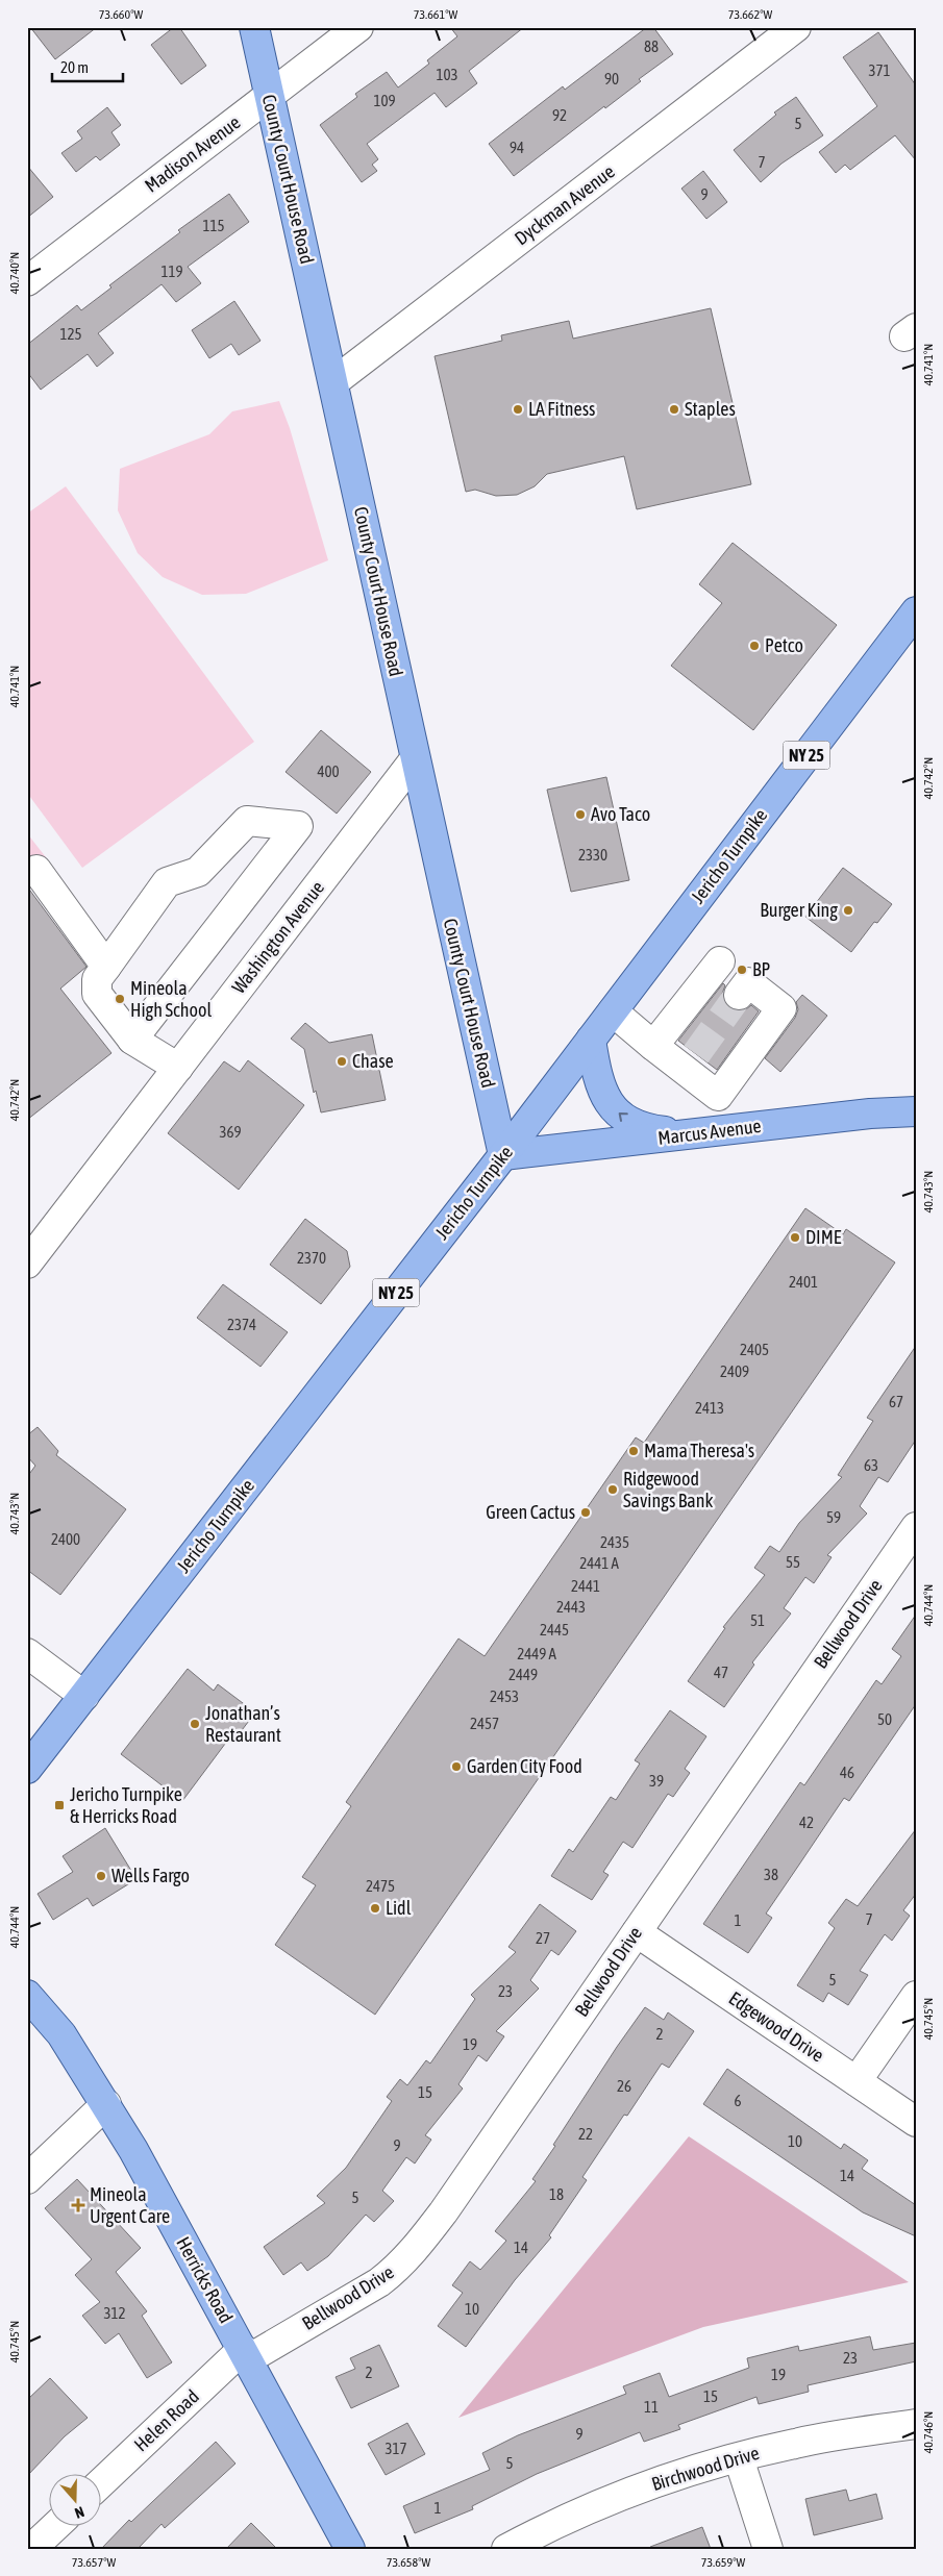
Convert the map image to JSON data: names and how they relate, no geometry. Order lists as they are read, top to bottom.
{
  "streets": {
    "main road": [
      "County Court House Road",
      "NY 25",
      "Jericho Turnpike",
      "Marcus Avenue",
      "Herricks Road"
    ],
    "street": [
      "Madison Avenue",
      "Dyckman Avenue",
      "Washington Avenue",
      "Bellwood Drive",
      "Edgewood Drive",
      "Helen Road",
      "Birchwood Drive"
    ]
  },
  "crossings": [
    ["Madison Avenue", "County Court House Road"],
    ["County Court House Road", "Dyckman Avenue"],
    ["County Court House Road", "Jericho Turnpike"],
    ["County Court House Road", "Washington Avenue"],
    ["County Court House Road", "Marcus Avenue"],
    ["Jericho Turnpike", "Marcus Avenue"],
    ["Bellwood Drive", "Edgewood Drive"],
    ["Bellwood Drive", "Herricks Road"],
    ["Bellwood Drive", "Helen Road"],
    ["Herricks Road", "Helen Road"]
  ],
  "places": {
    "other": [
      "LA Fitness",
      "Staples",
      "Petco",
      "Avo Taco",
      "Burger King",
      "BP",
      "Mineola High School",
      "Chase",
      "DIME",
      "Mama Theresa's",
      "Ridgewood Savings Bank",
      "Green Cactus",
      "Jonathan’s Restaurant",
      "Garden City Food",
      "Wells Fargo",
      "Lidl"
    ],
    "transit": ["Jericho Turnpike & Herricks Road"],
    "health": ["Mineola Urgent Care"]
  },
  "house_numbers": [
    "88",
    "371",
    "103",
    "90",
    "109",
    "92",
    "5",
    "94",
    "7",
    "9",
    "115",
    "119",
    "125",
    "400",
    "2330",
    "369",
    "2370",
    "2401",
    "2374",
    "2405",
    "2409",
    "67",
    "2413",
    "63",
    "59",
    "2400",
    "2435",
    "55",
    "2441 A",
    "2441",
    "2443",
    "51",
    "2445",
    "2449 A",
    "47",
    "2449",
    "2453",
    "50",
    "2457",
    "46",
    "39",
    "42",
    "38",
    "2475",
    "7",
    "1",
    "27",
    "5",
    "23",
    "2",
    "19",
    "26",
    "15",
    "6",
    "22",
    "10",
    "9",
    "14",
    "18",
    "5",
    "14",
    "10",
    "312",
    "23",
    "2",
    "19",
    "15",
    "11",
    "9",
    "317",
    "5",
    "1"
  ],
  "scale_bar": "20 m",
  "north": "bottom",
  "coordinates": [
    "73.660°W",
    "73.661°W",
    "73.662°W",
    "40.740°N",
    "40.741°N",
    "40.742°N",
    "40.743°N",
    "40.744°N",
    "40.745°N",
    "40.746°N",
    "73.657°W",
    "73.658°W",
    "73.659°W"
  ]
}
